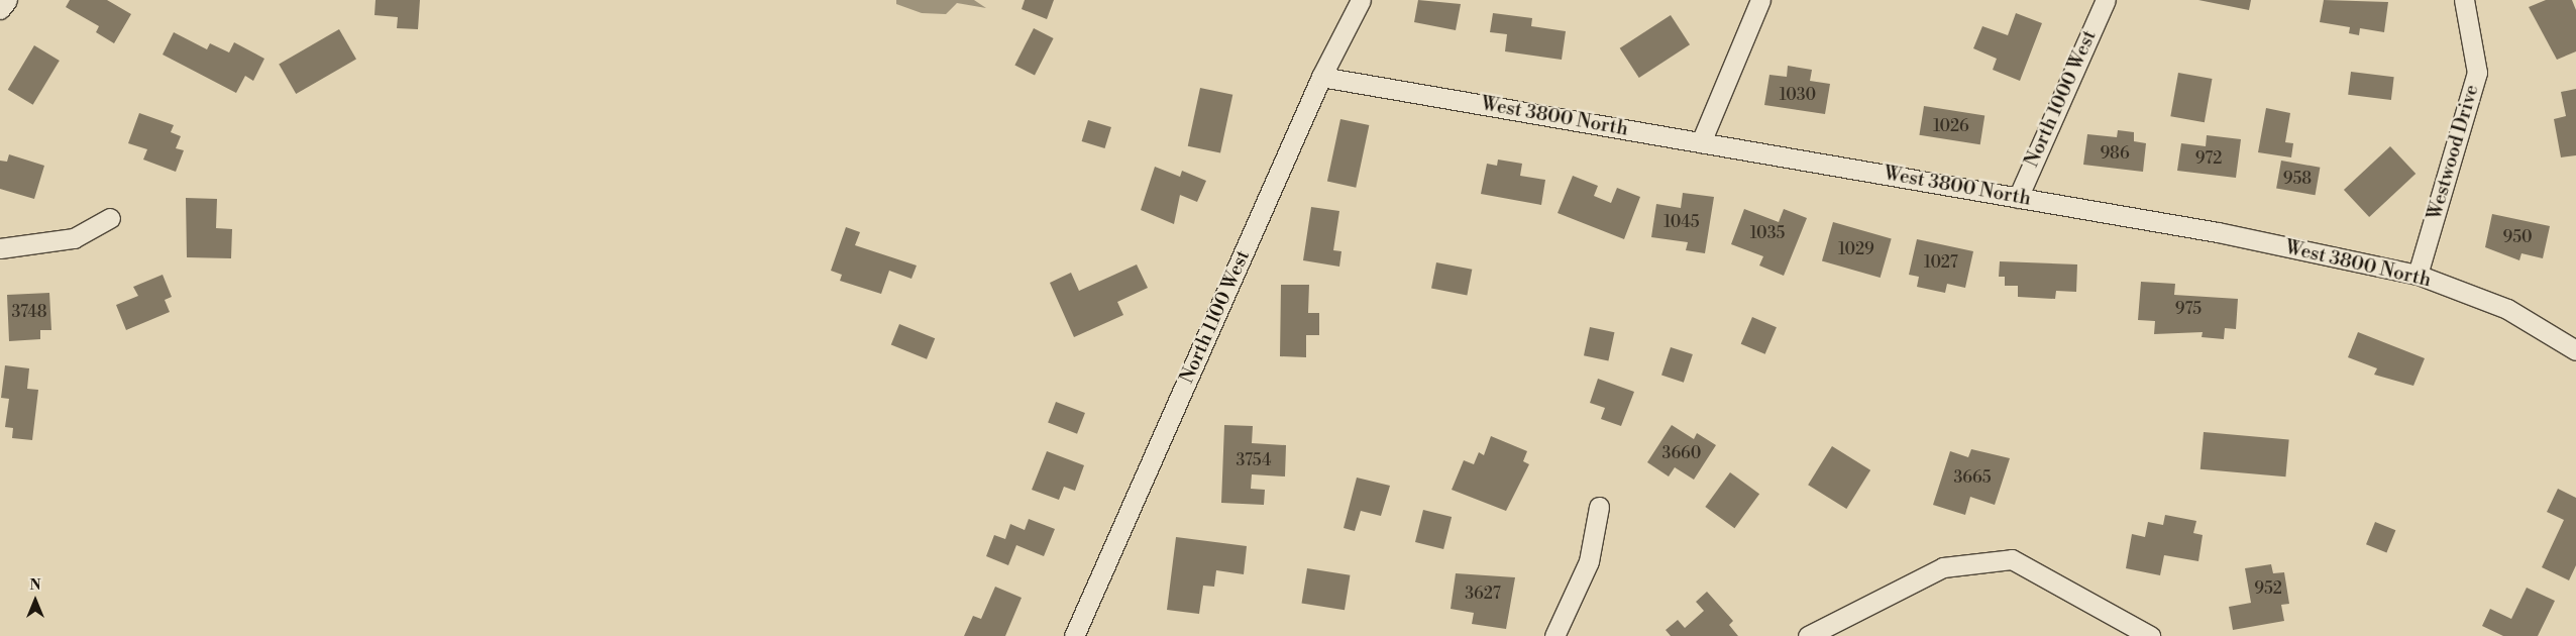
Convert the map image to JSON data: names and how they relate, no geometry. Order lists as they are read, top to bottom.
{
  "streets": {
    "street": [
      "North 1000 West",
      "West 3800 North",
      "Westwood Drive",
      "North 1100 West"
    ]
  },
  "crossings": [
    ["North 1000 West", "West 3800 North"],
    ["West 3800 North", "Westwood Drive"],
    ["West 3800 North", "North 1100 West"]
  ],
  "house_numbers": [
    "1030",
    "1026",
    "986",
    "972",
    "958",
    "1045",
    "1035",
    "950",
    "1029",
    "1027",
    "975",
    "3748",
    "3660",
    "3754",
    "3665",
    "952",
    "3627"
  ],
  "north": "top"
}
